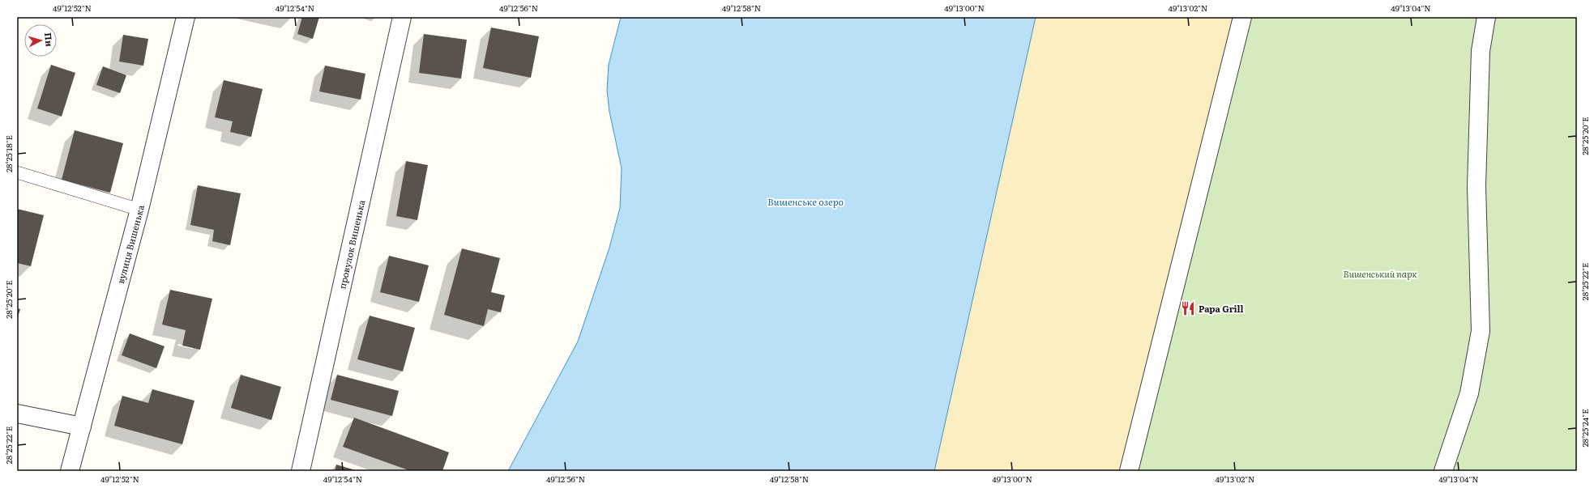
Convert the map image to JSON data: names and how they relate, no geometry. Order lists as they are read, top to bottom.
{
  "streets": {
    "street": ["вулиця Вишенька", "провулок Вишенька"]
  },
  "water": ["Вишенське озеро"],
  "parks": ["Вишенський парк"],
  "places": {
    "restaurant": ["Papa Grill"]
  },
  "north": "right",
  "coordinates": [
    "49°12'52\"N",
    "49°12'54\"N",
    "49°12'56\"N",
    "49°12'58\"N",
    "49°13'00\"N",
    "49°13'02\"N",
    "49°13'04\"N",
    "28°25'20\"E",
    "28°25'18\"E",
    "28°25'22\"E",
    "28°25'24\"E"
  ]
}
